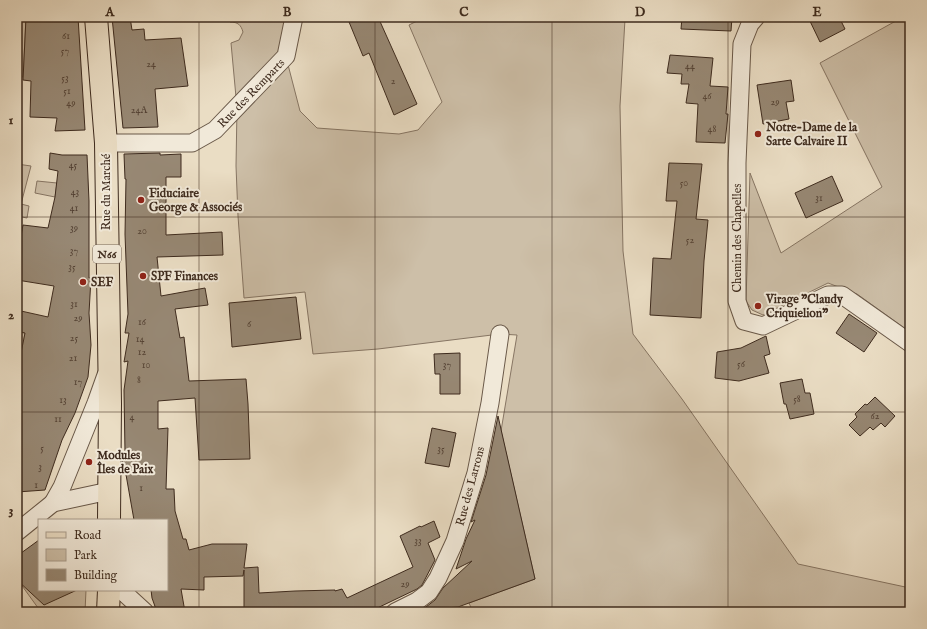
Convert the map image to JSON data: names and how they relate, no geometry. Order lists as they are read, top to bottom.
{
  "streets": {
    "main road": ["Rue du Marché", "N66"],
    "street": ["Rue des Remparts", "Chemin des Chapelles", "Rue des Larrons"]
  },
  "crossings": [
    ["Rue des Remparts", "Rue du Marché"],
    ["Rue du Marché", "N66"]
  ],
  "places": [
    "Notre-Dame de la Sarte Calvaire II",
    "Fiduciaire George & Associés",
    "SPF Finances",
    "SEF",
    "Virage \"Claudy Criquielion\"",
    "Modules Îles de Paix"
  ],
  "house_numbers": [
    "61",
    "57",
    "24",
    "44",
    "53",
    "2",
    "51",
    "46",
    "29",
    "49",
    "24A",
    "48",
    "45",
    "50",
    "43",
    "31",
    "41",
    "39",
    "20",
    "52",
    "37",
    "35",
    "31",
    "29",
    "16",
    "6",
    "25",
    "14",
    "12",
    "21",
    "56",
    "10",
    "37",
    "8",
    "17",
    "58",
    "13",
    "62",
    "4",
    "11",
    "5",
    "35",
    "3",
    "1",
    "1",
    "33",
    "29"
  ],
  "legend": ["Road", "Park", "Building"],
  "grid": {
    "columns": [
      "A",
      "B",
      "C",
      "D",
      "E"
    ],
    "rows": ["1", "2", "3"]
  }
}
